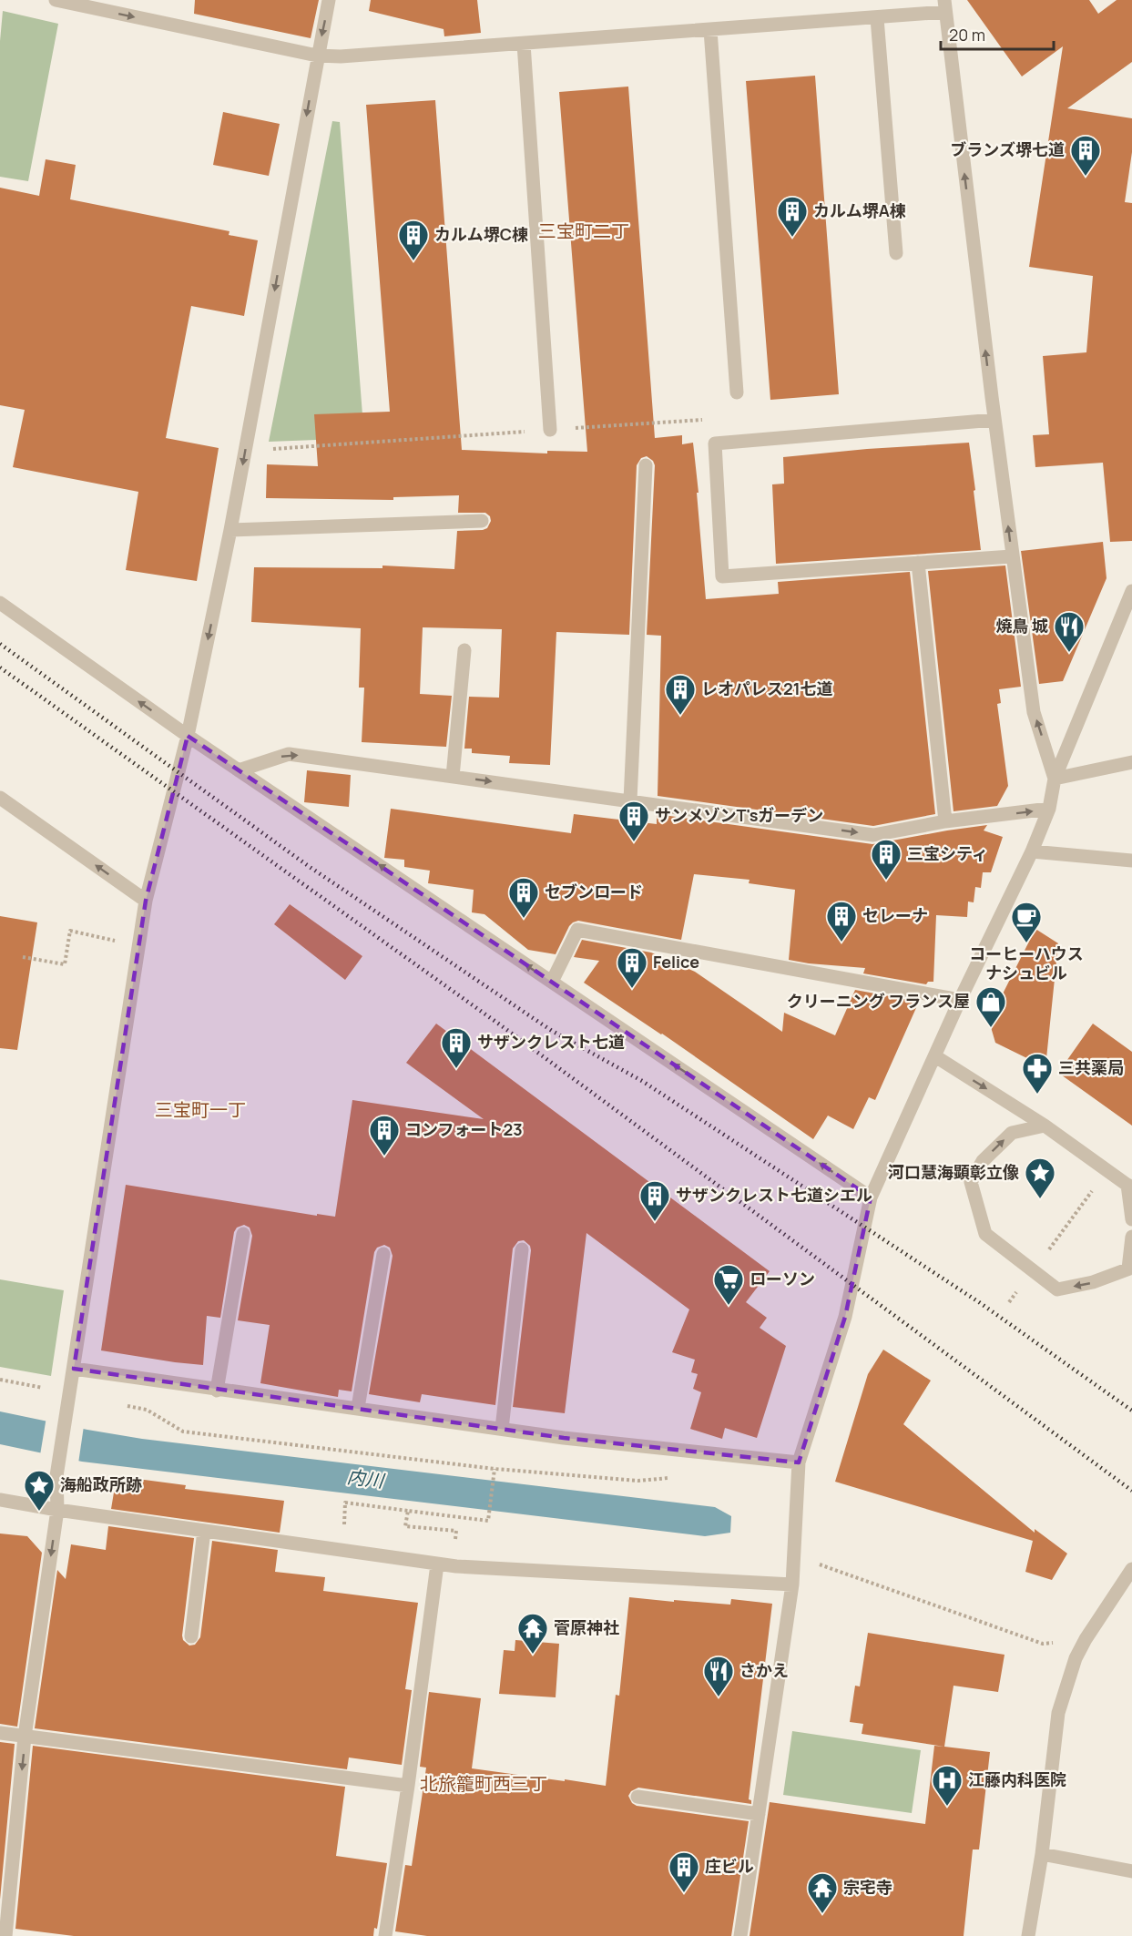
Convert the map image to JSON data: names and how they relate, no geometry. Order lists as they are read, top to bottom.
{
  "districts": ["三宝町二丁", "三宝町一丁", "北旅籠町西三丁"],
  "water": ["内川"],
  "places": {
    "building": [
      "ブランズ堺七道",
      "カルム堺A棟",
      "カルム堺C棟",
      "レオパレス21七道",
      "サンメゾンT'sガーデン",
      "三宝シティ",
      "セブンロード",
      "セレーナ",
      "Felice",
      "サザンクレスト七道",
      "コンフォート23",
      "サザンクレスト七道シエル",
      "庄ビル"
    ],
    "restaurant": ["焼鳥 城", "さかえ"],
    "cafe": ["コーヒーハウス ナシュビル"],
    "shop": ["クリーニング フランス屋"],
    "pharmacy": ["三共薬局"],
    "place": ["河口慧海顕彰立像", "海船政所跡"],
    "supermarket": ["ローソン"],
    "temple": ["菅原神社", "宗宅寺"],
    "hospital": ["江藤内科医院"]
  },
  "scale_bar": "20 m"
}
